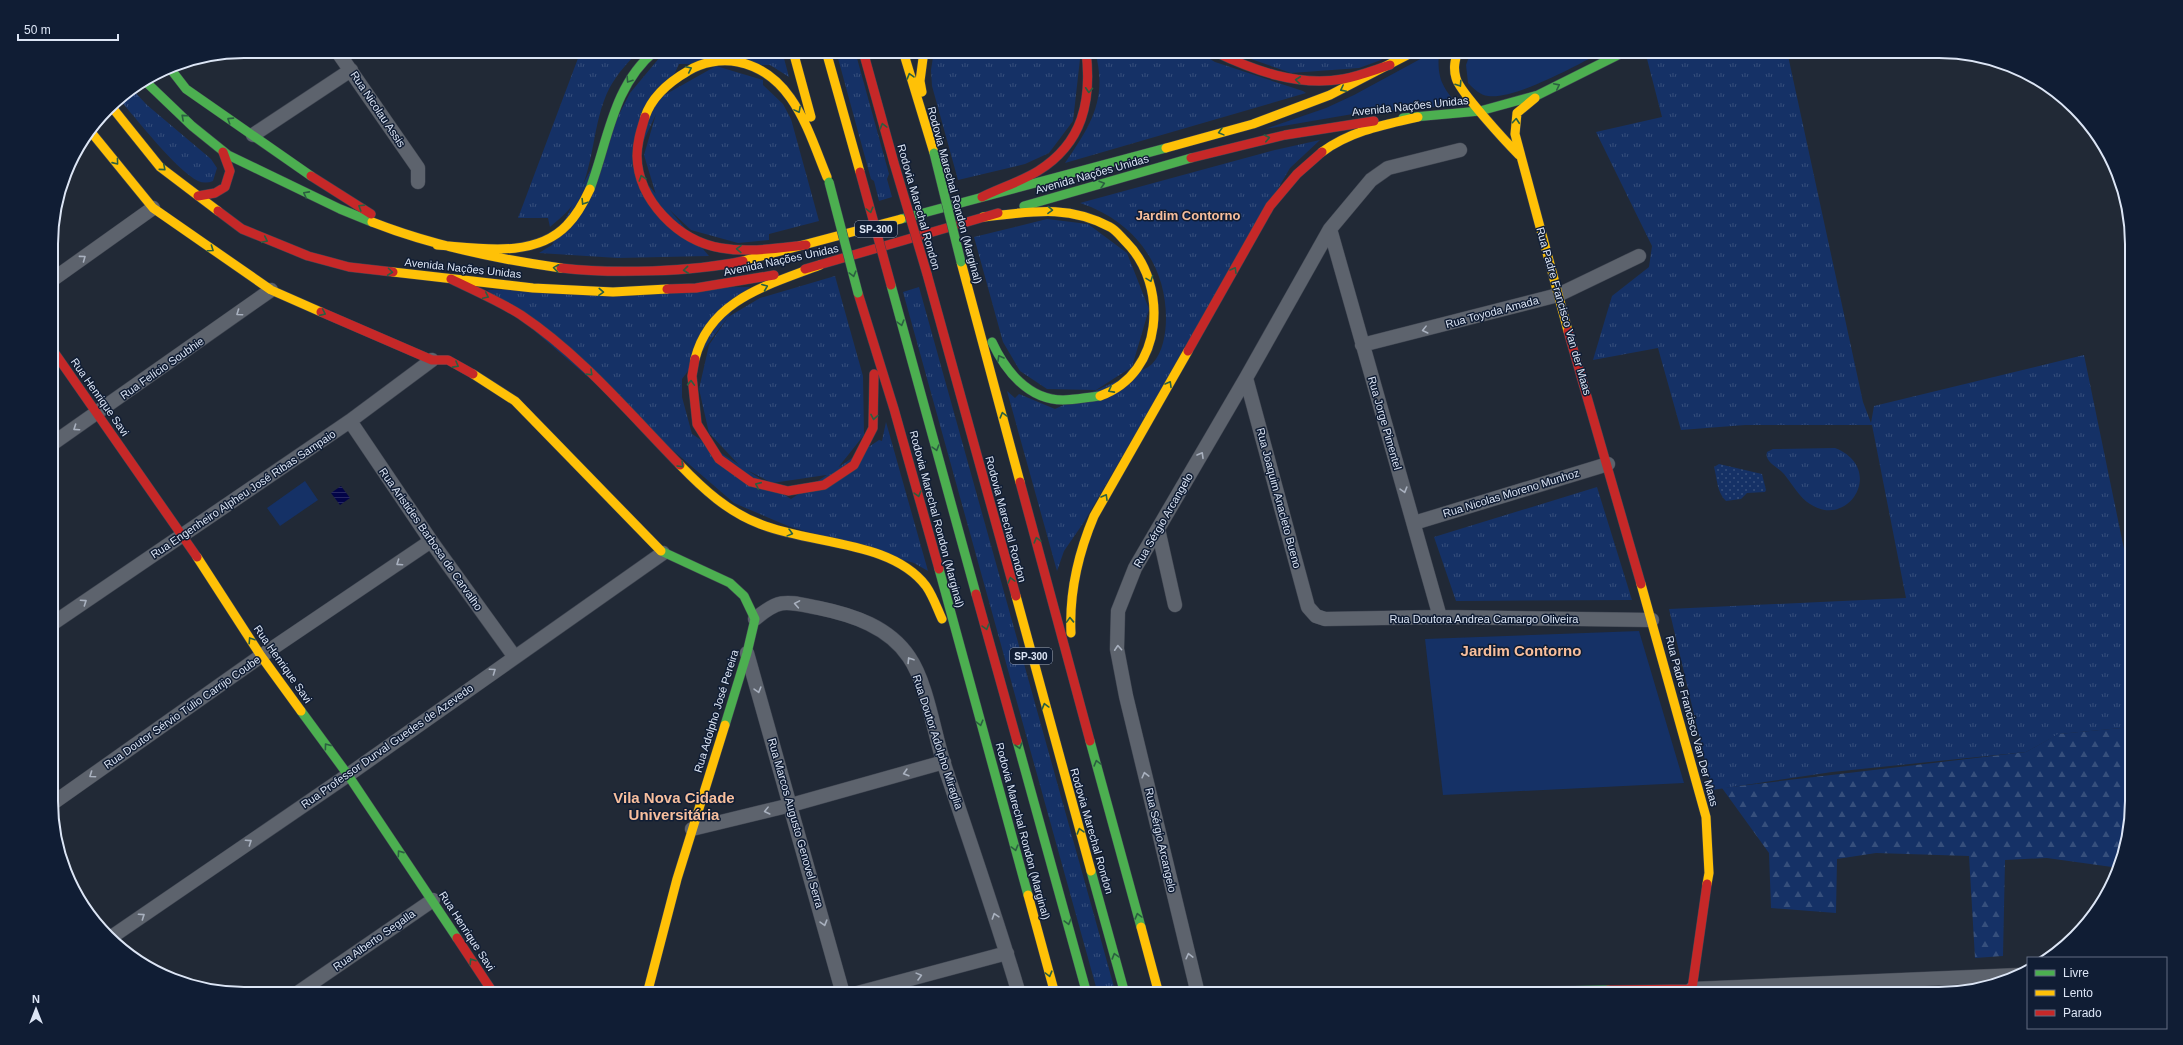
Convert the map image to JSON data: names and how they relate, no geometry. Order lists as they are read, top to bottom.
{
  "streets": {
    "main road": [
      "Avenida Nações Unidas",
      "Rodovia Marechal Rondon (Marginal)",
      "Rodovia Marechal Rondon",
      "SP-300",
      "Rua Padre Francisco Van der Maas",
      "Rua Henrique Savi",
      "Rua Adolpho José Pereira",
      "Rua Padre Francisco Van Der Maas"
    ],
    "street": [
      "Rua Nicolau Assis",
      "Rua Toyoda Amada",
      "Rua Felício Soubhie",
      "Rua Jorge Pimentel",
      "Rua Nicolas Moreno Munhoz",
      "Rua Engenheiro Alpheu José Ribas Sampaio",
      "Rua Joaquim Anacleto Bueno",
      "Rua Sérgio Arcangelo",
      "Rua Aristides Barbosa de Carvalho",
      "Rua Doutora Andrea Camargo Oliveira",
      "Rua Doutor Sérvio Túlio Carrijo Coube",
      "Rua Doutor Adolpho Miraglia",
      "Rua Professor Durval Guedes de Azevedo",
      "Rua Marcos Augusto Genovel Serra",
      "Rua Alberto Segalla"
    ]
  },
  "crossings": [
    ["Avenida Nações Unidas", "Rua Padre Francisco Van der Maas"],
    ["Rua Padre Francisco Van der Maas", "Rua Toyoda Amada"],
    ["Rua Padre Francisco Van der Maas", "Rua Nicolas Moreno Munhoz"],
    ["Rua Padre Francisco Van der Maas", "Rua Padre Francisco Van Der Maas"],
    ["Rua Toyoda Amada", "Rua Jorge Pimentel"],
    ["Rua Felício Soubhie", "Rua Henrique Savi"],
    ["Rua Henrique Savi", "Rua Engenheiro Alpheu José Ribas Sampaio"],
    ["Rua Henrique Savi", "Rua Doutor Sérvio Túlio Carrijo Coube"],
    ["Rua Henrique Savi", "Rua Professor Durval Guedes de Azevedo"],
    ["Rua Henrique Savi", "Rua Alberto Segalla"],
    ["Rua Jorge Pimentel", "Rua Nicolas Moreno Munhoz"],
    ["Rua Jorge Pimentel", "Rua Sérgio Arcangelo"],
    ["Rua Jorge Pimentel", "Rua Doutora Andrea Camargo Oliveira"],
    ["Rua Nicolas Moreno Munhoz", "Rua Padre Francisco Van Der Maas"],
    ["Rua Engenheiro Alpheu José Ribas Sampaio", "Rua Aristides Barbosa de Carvalho"],
    ["Rua Joaquim Anacleto Bueno", "Rua Sérgio Arcangelo"],
    ["Rua Joaquim Anacleto Bueno", "Rua Doutora Andrea Camargo Oliveira"],
    ["Rua Aristides Barbosa de Carvalho", "Rua Doutor Sérvio Túlio Carrijo Coube"],
    ["Rua Aristides Barbosa de Carvalho", "Rua Professor Durval Guedes de Azevedo"],
    ["Rua Doutora Andrea Camargo Oliveira", "Rua Padre Francisco Van Der Maas"],
    ["Rua Adolpho José Pereira", "Rua Doutor Adolpho Miraglia"],
    ["Rua Adolpho José Pereira", "Rua Marcos Augusto Genovel Serra"]
  ],
  "one_way": [
    "Rua Toyoda Amada",
    "Rua Felício Soubhie",
    "Rua Henrique Savi",
    "Rua Jorge Pimentel",
    "Rua Sérgio Arcangelo",
    "Rua Doutor Sérvio Túlio Carrijo Coube",
    "Rua Doutor Adolpho Miraglia",
    "Rua Professor Durval Guedes de Azevedo",
    "Rua Marcos Augusto Genovel Serra"
  ],
  "districts": ["Jardim Contorno", "Jardim Contorno", "Vila Nova Cidade Universitária"],
  "legend": ["Livre", "Lento", "Parado"],
  "scale_bar": "50 m",
  "north": "top"
}
